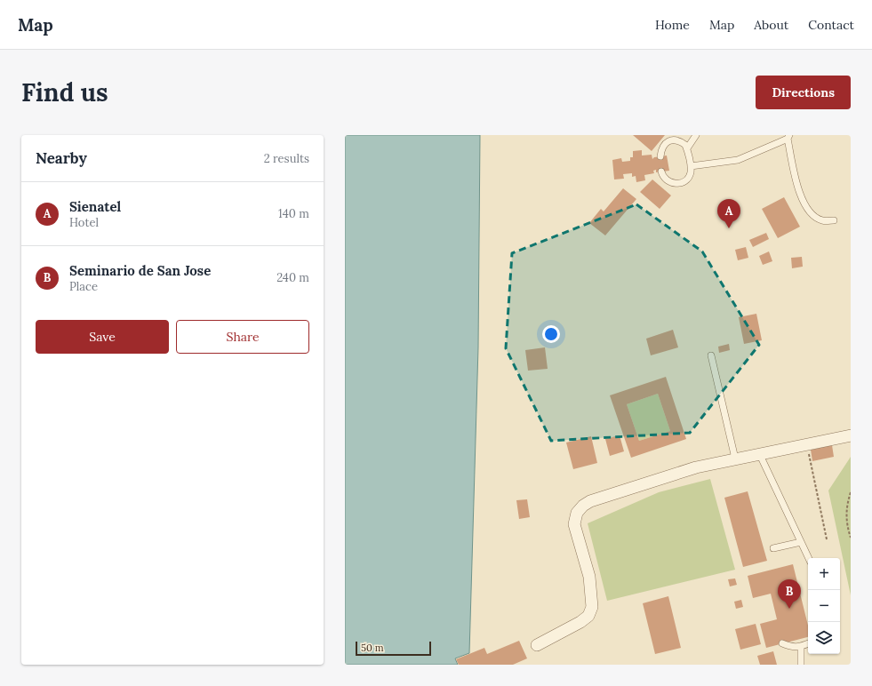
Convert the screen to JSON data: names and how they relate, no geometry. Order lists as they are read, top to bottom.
{
  "scale_bar": "50 m",
  "page": {
    "header": "Map",
    "nav": [
      "Home",
      "Map",
      "About",
      "Contact"
    ],
    "buttons": [
      "Directions",
      ["Save", "Share"]
    ],
    "title": "Find us",
    "heading": ["Nearby", "2 results"],
    "list": [
      {
        "mark": "A",
        "name": "Sienatel",
        "note": "Hotel",
        "value": "140 m"
      },
      {
        "mark": "B",
        "name": "Seminario de San Jose",
        "note": "Place",
        "value": "240 m"
      }
    ],
    "pins": ["A", "B"],
    "map_buttons": ["+", "−"],
    "scale": "50 m"
  }
}
